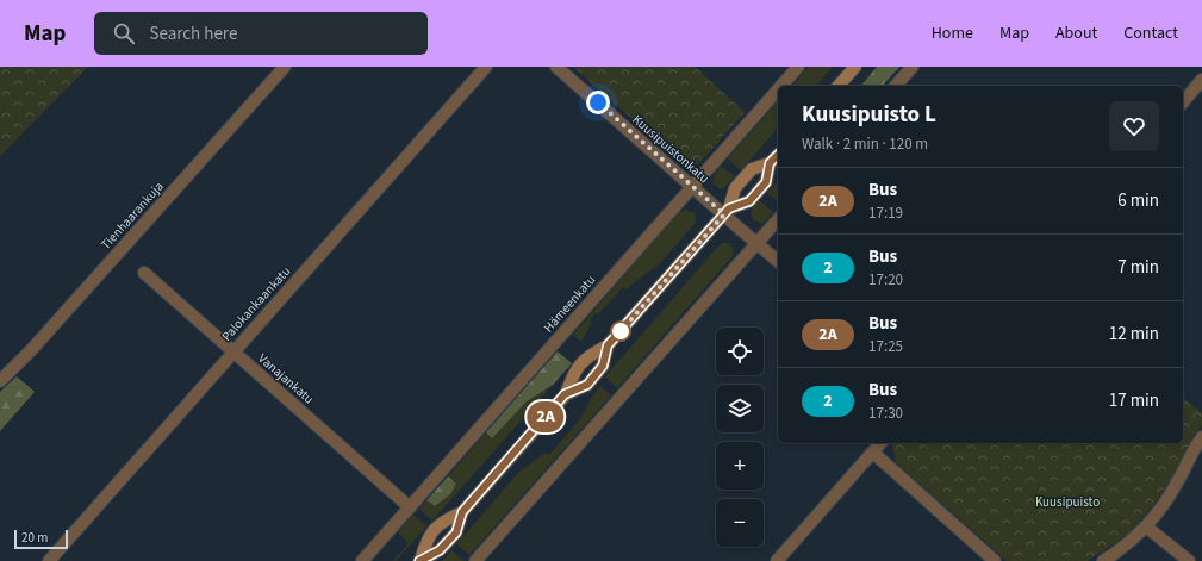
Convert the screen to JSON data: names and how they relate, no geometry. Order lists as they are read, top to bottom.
{
  "streets": {
    "street": [
      "Kuusipuistonkatu",
      "Tienhaarankuja",
      "Palokankaankatu",
      "Hämeenkatu",
      "Vanajankatu"
    ]
  },
  "crossings": [
    ["Kuusipuistonkatu", "Hämeenkatu"],
    ["Palokankaankatu", "Vanajankatu"],
    ["Hämeenkatu", "Vanajankatu"]
  ],
  "parks": ["Kuusipuisto"],
  "lines": ["bus line 2A"],
  "scale_bar": "20 m",
  "page": {
    "header": "Map",
    "search": "Search here",
    "nav": [
      "Home",
      "Map",
      "About",
      "Contact"
    ],
    "on_map": "2A",
    "heading": ["Kuusipuisto L", "Walk · 2 min · 120 m"],
    "list": [
      {
        "mark": "2A",
        "name": "Bus",
        "note": "17:19",
        "value": "6 min"
      },
      {
        "mark": "2",
        "name": "Bus",
        "note": "17:20",
        "value": "7 min"
      },
      {
        "mark": "2A",
        "name": "Bus",
        "note": "17:25",
        "value": "12 min"
      },
      {
        "mark": "2",
        "name": "Bus",
        "note": "17:30",
        "value": "17 min"
      }
    ],
    "map_buttons": ["+", "−"],
    "scale": "20 m"
  }
}
